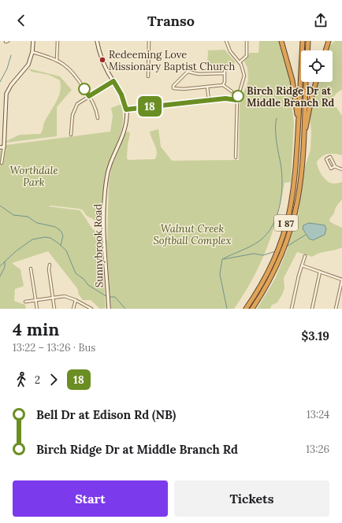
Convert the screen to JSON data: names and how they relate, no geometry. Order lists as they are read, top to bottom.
{
  "streets": {
    "highway": ["I 87"],
    "main road": ["Sunnybrook Road"]
  },
  "parks": ["Worthdale Park", "Walnut Creek Softball Complex"],
  "places": ["Redeeming Love Missionary Baptist Church", "Birch Ridge Dr at Middle Branch Rd"],
  "lines": ["bus line 18"],
  "page": {
    "header": "Transo",
    "on_map": "18",
    "heading": ["4 min", "13:22 – 13:26 · Bus", "$3.19"],
    "legs": ["2", "18"],
    "list": [
      {
        "name": "Bell Dr at Edison Rd (NB)",
        "value": "13:24"
      },
      {
        "name": "Birch Ridge Dr at Middle Branch Rd",
        "value": "13:26"
      }
    ],
    "buttons": ["Start", "Tickets"]
  }
}
